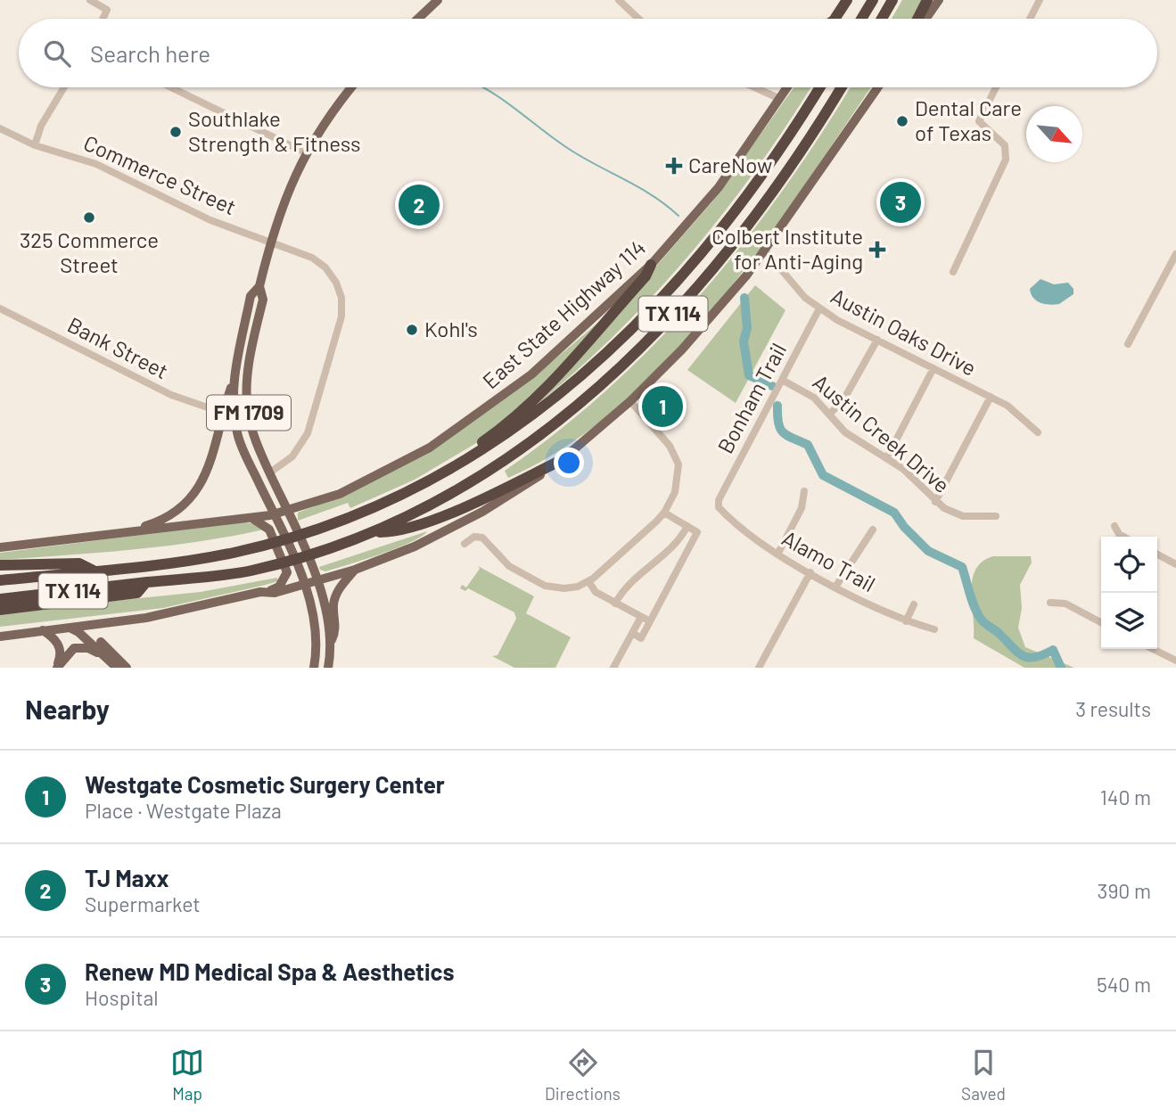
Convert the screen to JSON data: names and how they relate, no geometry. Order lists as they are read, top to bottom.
{
  "streets": {
    "highway": ["TX 114"],
    "main road": ["East State Highway 114", "FM 1709"],
    "street": [
      "Commerce Street",
      "Austin Oaks Drive",
      "Bank Street",
      "Bonham Trail",
      "Austin Creek Drive",
      "Alamo Trail"
    ]
  },
  "crossings": [
    ["Commerce Street", "FM 1709"],
    ["East State Highway 114", "FM 1709"],
    ["Austin Oaks Drive", "Bonham Trail"],
    ["Bonham Trail", "Austin Creek Drive"],
    ["Bonham Trail", "Alamo Trail"]
  ],
  "places": {
    "other": [
      "Dental Care of Texas",
      "Southlake Strength & Fitness",
      "325 Commerce Street",
      "Kohl's"
    ],
    "health": ["CareNow", "Colbert Institute for Anti-Aging"]
  },
  "north": "bottom right",
  "page": {
    "search": "Search here",
    "pins": ["3", "2", "1"],
    "heading": ["Nearby", "3 results"],
    "list": [
      {
        "mark": "1",
        "name": "Westgate Cosmetic Surgery Center",
        "note": "Place · Westgate Plaza",
        "value": "140 m"
      },
      {
        "mark": "2",
        "name": "TJ Maxx",
        "note": "Supermarket",
        "value": "390 m"
      },
      {
        "mark": "3",
        "name": "Renew MD Medical Spa & Aesthetics",
        "note": "Hospital",
        "value": "540 m"
      }
    ],
    "nav": ["Map", "Directions", "Saved"]
  }
}
